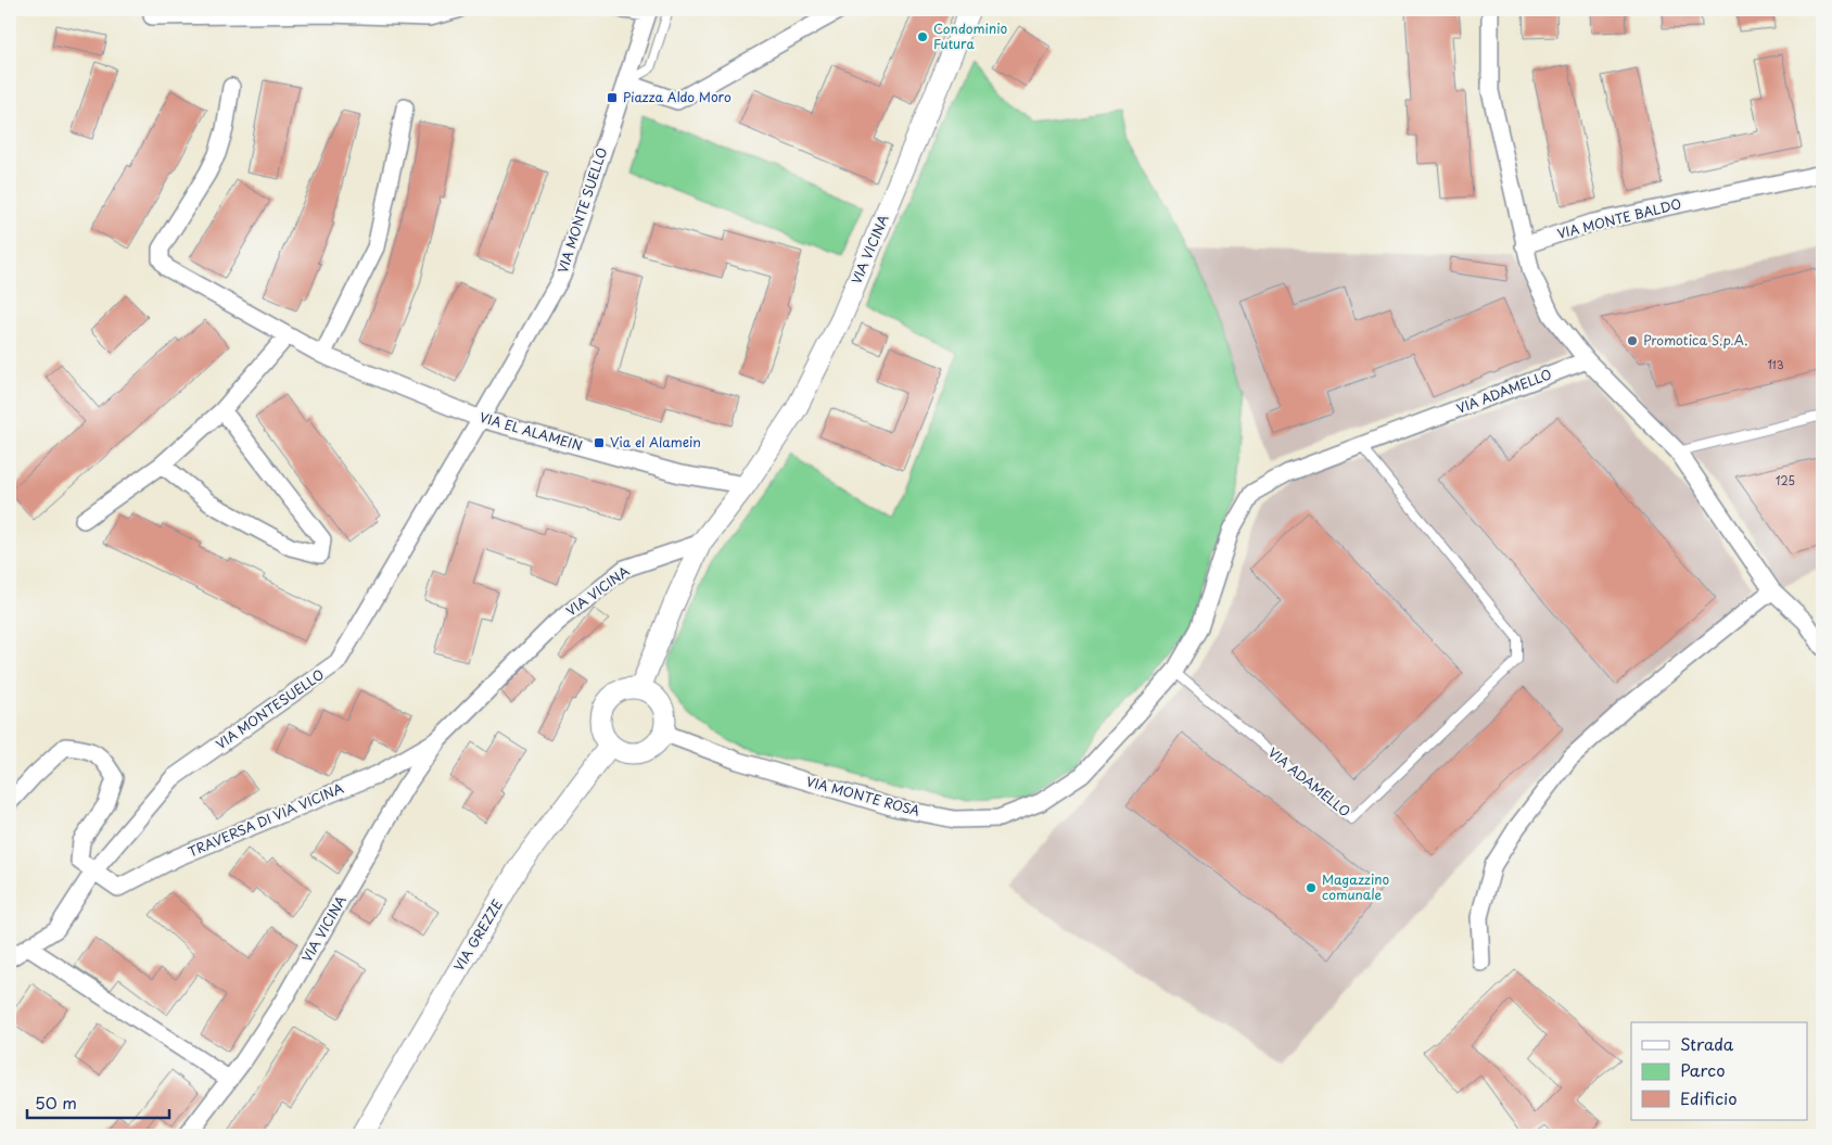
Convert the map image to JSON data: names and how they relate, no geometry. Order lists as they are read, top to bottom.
{
  "streets": {
    "street": [
      "VIA MONTE SUELLO",
      "VIA MONTE BALDO",
      "VIA VICINA",
      "VIA ADAMELLO",
      "VIA EL ALAMEIN",
      "VIA MONTESUELLO",
      "VIA MONTE ROSA",
      "TRAVERSA DI VIA VICINA",
      "VIA GREZZE"
    ]
  },
  "crossings": [
    ["VIA MONTE SUELLO", "VIA EL ALAMEIN"],
    ["VIA MONTE SUELLO", "VIA MONTESUELLO"],
    ["VIA VICINA", "VIA EL ALAMEIN"],
    ["VIA VICINA", "TRAVERSA DI VIA VICINA"],
    ["VIA ADAMELLO", "VIA MONTE ROSA"],
    ["VIA EL ALAMEIN", "VIA MONTESUELLO"],
    ["VIA MONTESUELLO", "TRAVERSA DI VIA VICINA"],
    ["VIA MONTE ROSA", "VIA GREZZE"]
  ],
  "places": {
    "other": ["Condominio Futura", "Promotica S.p.A.", "Magazzino comunale"],
    "transit": ["Piazza Aldo Moro", "Via el Alamein"]
  },
  "house_numbers": ["113", "125"],
  "legend": ["Strada", "Parco", "Edificio"],
  "scale_bar": "50 m"
}
